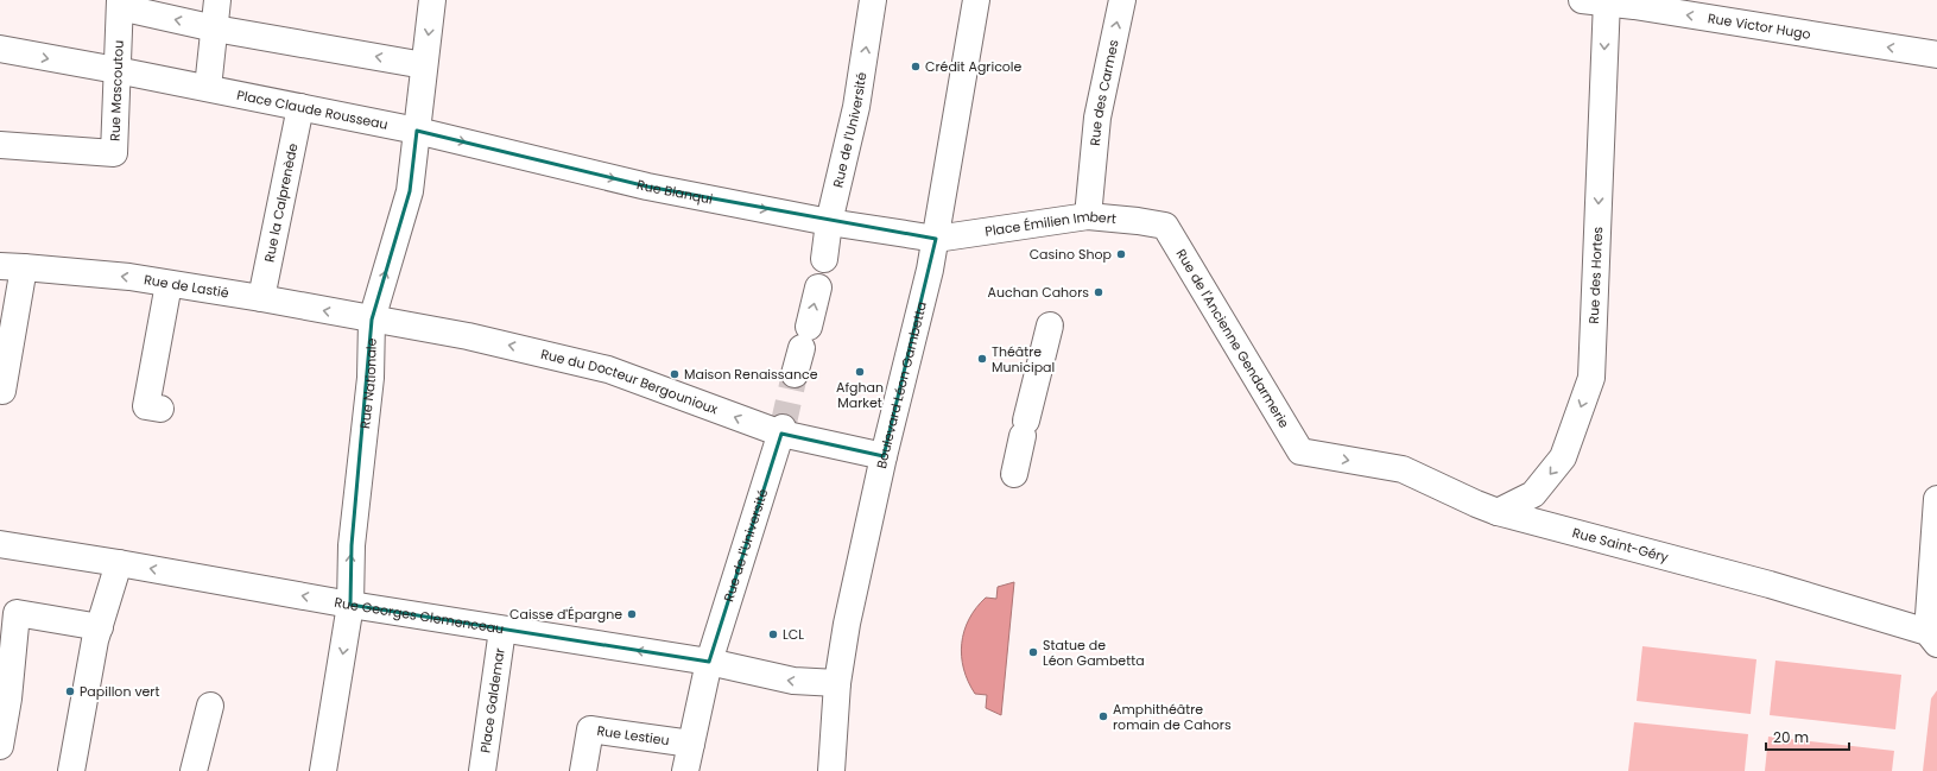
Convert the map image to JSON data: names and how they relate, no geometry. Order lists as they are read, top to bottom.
{
  "streets": {
    "street": [
      "Rue Victor Hugo",
      "Rue Mascoutou",
      "Rue des Carmes",
      "Place Claude Rousseau",
      "Rue de l'Université",
      "Rue Blanqui",
      "Rue la Calprenède",
      "Place Émilien Imbert",
      "Rue des Hortes",
      "Rue de Lastié",
      "Rue de l'Ancienne Gendarmerie",
      "Rue du Docteur Bergounioux",
      "Rue Nationale",
      "Boulevard Léon Gambetta",
      "Rue Saint-Géry",
      "Rue Georges Clemenceau",
      "Place Galdemar",
      "Rue Lestieu"
    ]
  },
  "crossings": [
    ["Rue Victor Hugo", "Rue des Hortes"],
    ["Rue Mascoutou", "Place Claude Rousseau"],
    ["Rue des Carmes", "Place Émilien Imbert"],
    ["Place Claude Rousseau", "Rue Blanqui"],
    ["Place Claude Rousseau", "Rue la Calprenède"],
    ["Place Claude Rousseau", "Rue Nationale"],
    ["Rue de l'Université", "Rue Blanqui"],
    ["Rue de l'Université", "Rue du Docteur Bergounioux"],
    ["Rue de l'Université", "Rue Georges Clemenceau"],
    ["Rue de l'Université", "Rue Lestieu"],
    ["Rue Blanqui", "Place Émilien Imbert"],
    ["Rue Blanqui", "Rue Nationale"],
    ["Rue Blanqui", "Boulevard Léon Gambetta"],
    ["Rue la Calprenède", "Rue de Lastié"],
    ["Place Émilien Imbert", "Rue de l'Ancienne Gendarmerie"],
    ["Place Émilien Imbert", "Boulevard Léon Gambetta"],
    ["Rue des Hortes", "Rue Saint-Géry"],
    ["Rue de Lastié", "Rue du Docteur Bergounioux"],
    ["Rue de Lastié", "Rue Nationale"],
    ["Rue de l'Ancienne Gendarmerie", "Rue Saint-Géry"],
    ["Rue du Docteur Bergounioux", "Rue Nationale"],
    ["Rue du Docteur Bergounioux", "Boulevard Léon Gambetta"],
    ["Rue Nationale", "Rue Georges Clemenceau"],
    ["Boulevard Léon Gambetta", "Rue Georges Clemenceau"],
    ["Rue Georges Clemenceau", "Place Galdemar"]
  ],
  "one_way": [
    "Rue Victor Hugo",
    "Rue des Carmes",
    "Rue de l'Université",
    "Rue Blanqui",
    "Rue des Hortes",
    "Rue de Lastié",
    "Rue du Docteur Bergounioux",
    "Rue Georges Clemenceau"
  ],
  "places": [
    "Crédit Agricole",
    "Casino Shop",
    "Auchan Cahors",
    "Théâtre Municipal",
    "Afghan Market",
    "Maison Renaissance",
    "Caisse d'Épargne",
    "LCL",
    "Statue de Léon Gambetta",
    "Papillon vert",
    "Amphithéâtre romain de Cahors"
  ],
  "scale_bar": "20 m"
}
